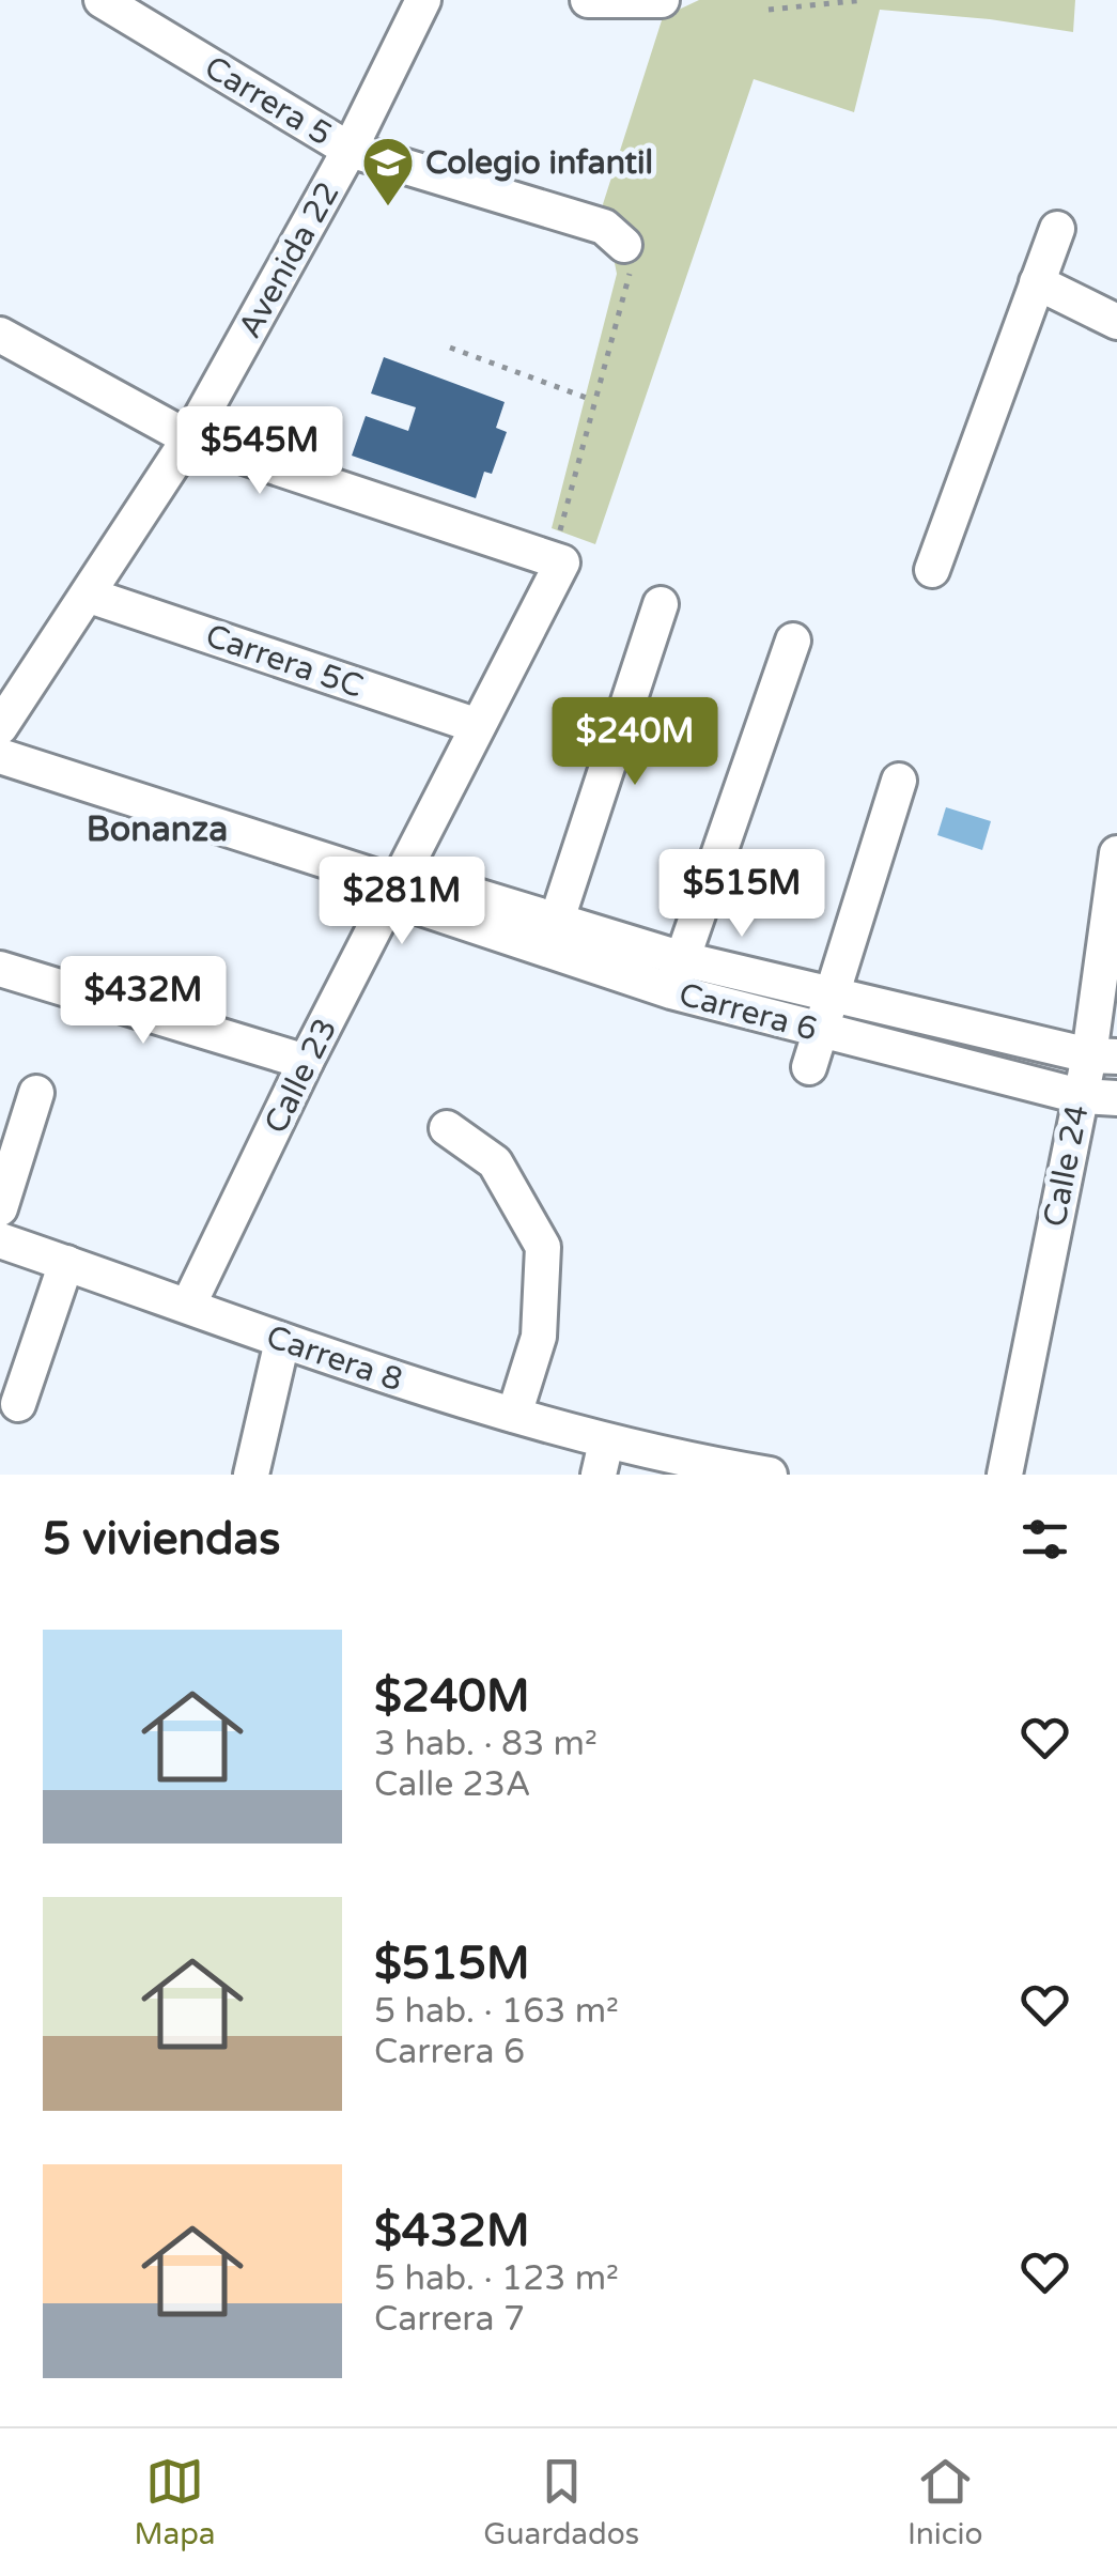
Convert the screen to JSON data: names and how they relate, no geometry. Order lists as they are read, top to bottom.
{
  "streets": {
    "street": [
      "Carrera 5",
      "Avenida 22",
      "Carrera 5C",
      "Carrera 6",
      "Calle 23",
      "Calle 24",
      "Carrera 8"
    ]
  },
  "crossings": [
    ["Carrera 5", "Avenida 22"],
    ["Avenida 22", "Carrera 5C"],
    ["Carrera 5C", "Calle 23"],
    ["Carrera 6", "Calle 23"],
    ["Carrera 6", "Calle 24"],
    ["Calle 23", "Carrera 8"]
  ],
  "districts": ["Bonanza"],
  "places": {
    "school or university": ["Colegio infantil"]
  },
  "page": {
    "price": [
      "$545M",
      "$240M",
      "$515M",
      "$281M",
      "$432M"
    ],
    "heading": "5 viviendas",
    "list": [
      {
        "name": "$240M",
        "note": "3 hab. · 83 m² · Calle 23A"
      },
      {
        "name": "$515M",
        "note": "5 hab. · 163 m² · Carrera 6"
      },
      {
        "name": "$432M",
        "note": "5 hab. · 123 m² · Carrera 7"
      }
    ],
    "tabs": ["Mapa", "Guardados", "Inicio"]
  }
}
